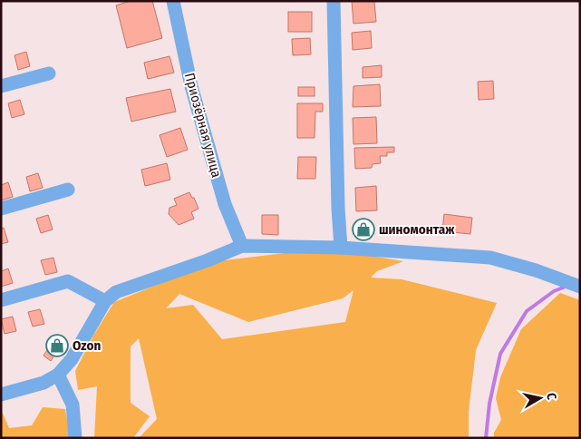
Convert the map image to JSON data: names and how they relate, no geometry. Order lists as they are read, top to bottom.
{
  "streets": {
    "street": ["Приозёрная улица"]
  },
  "places": {
    "shop": ["шиномонтаж", "Ozon"]
  },
  "north": "right"
}
